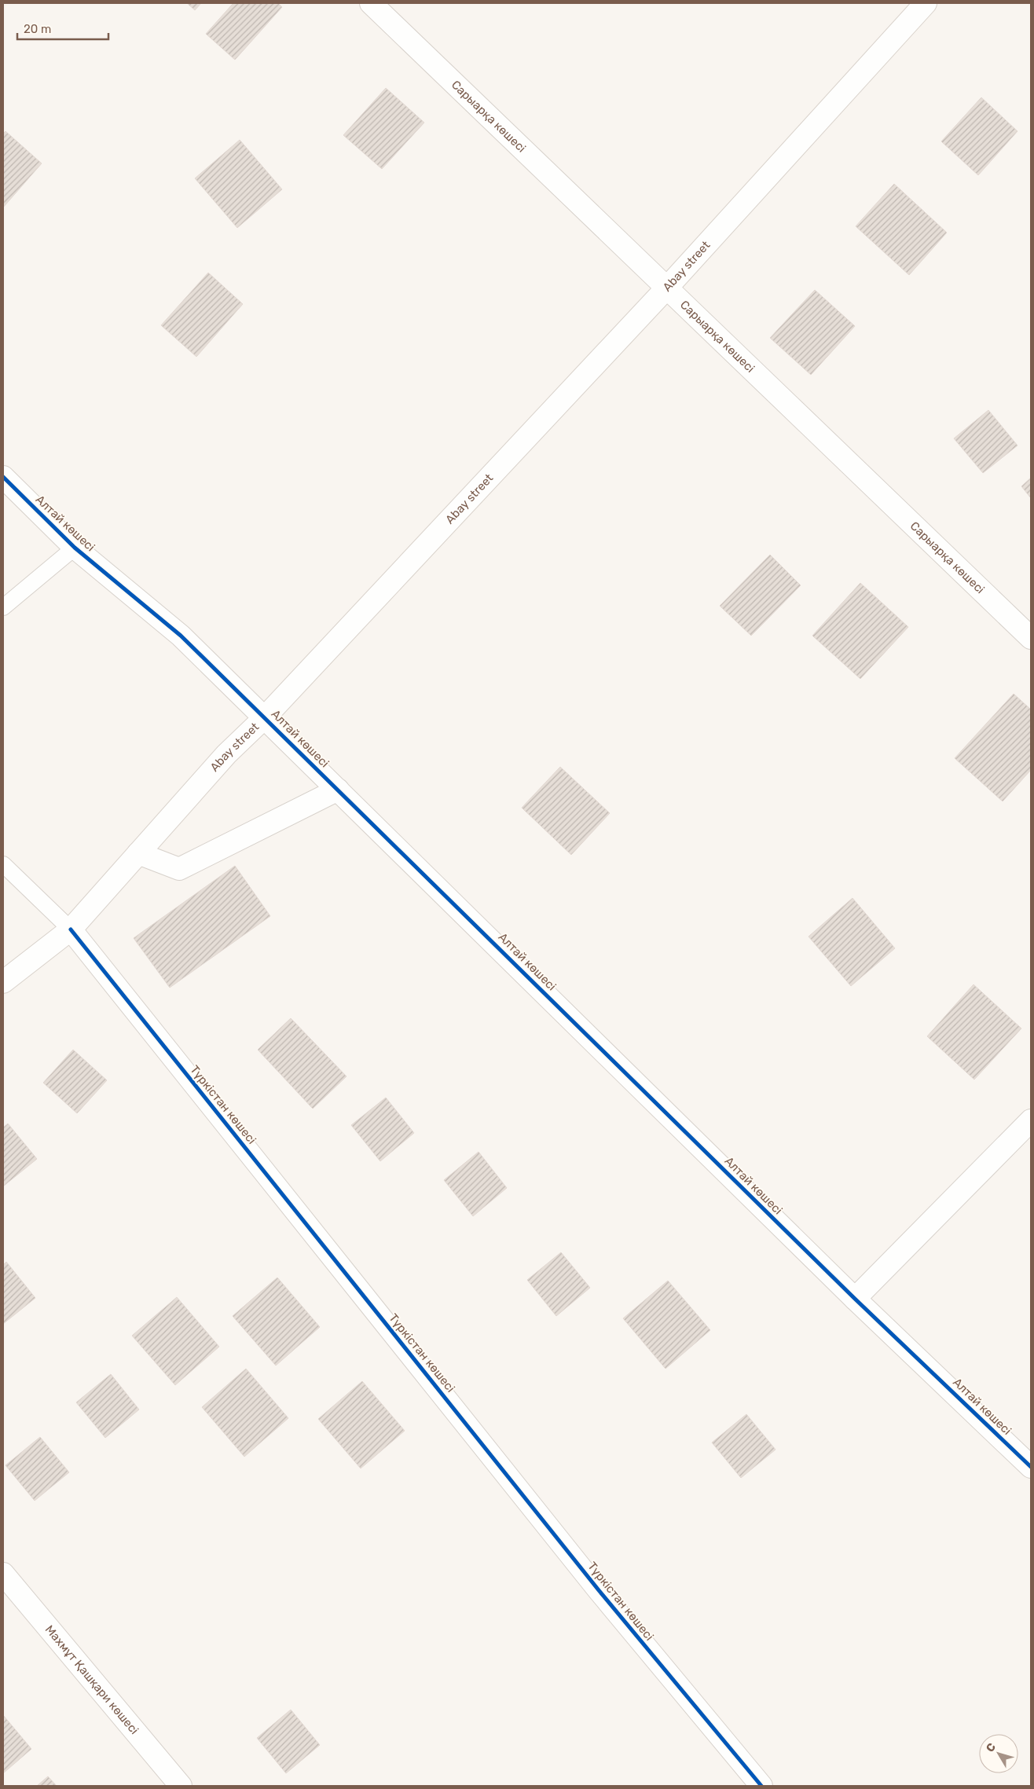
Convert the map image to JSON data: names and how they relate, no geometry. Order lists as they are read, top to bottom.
{
  "streets": {
    "street": [
      "Сарыарқа көшесі",
      "Abay street",
      "Алтай көшесі",
      "Түркістан көшесі",
      "Махмұт Қашқари көшесі"
    ]
  },
  "crossings": [
    ["Сарыарқа көшесі", "Abay street"],
    ["Abay street", "Алтай көшесі"],
    ["Abay street", "Түркістан көшесі"]
  ],
  "scale_bar": "20 m",
  "north": "top left"
}
